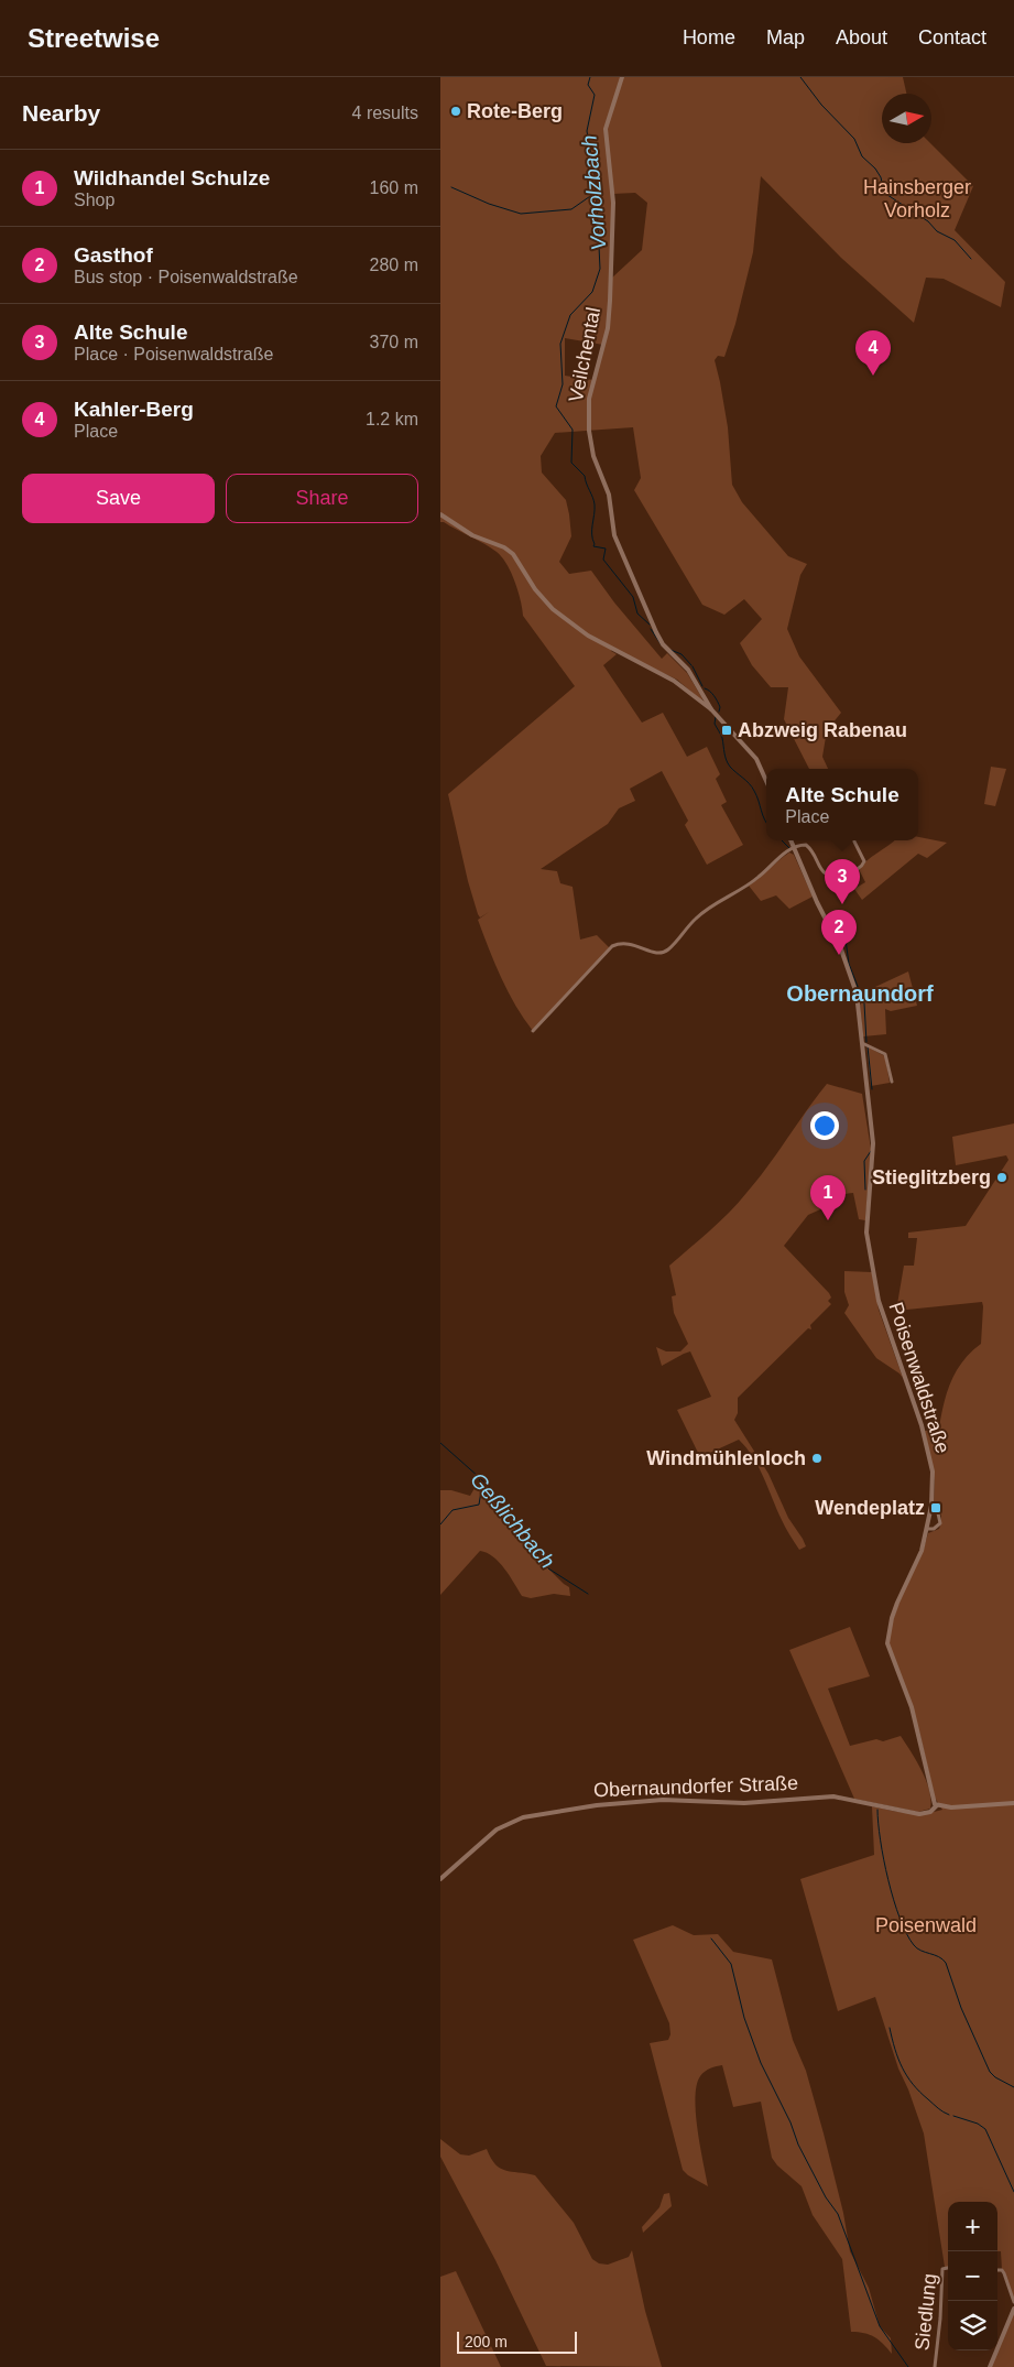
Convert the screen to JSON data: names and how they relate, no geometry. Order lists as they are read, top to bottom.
{
  "streets": {
    "street": [
      "Veilchental",
      "Poisenwaldstraße",
      "Obernaundorfer Straße",
      "Siedlung"
    ]
  },
  "crossings": [
    ["Poisenwaldstraße", "Obernaundorfer Straße"]
  ],
  "districts": ["Obernaundorf"],
  "water": ["Vorholzbach", "Geßlichbach"],
  "parks": ["Hainsberger Vorholz", "Poisenwald"],
  "places": {
    "other": ["Rote-Berg", "Stieglitzberg", "Windmühlenloch"],
    "transit": ["Abzweig Rabenau", "Wendeplatz"]
  },
  "scale_bar": "200 m",
  "north": "right",
  "page": {
    "header": "Streetwise",
    "nav": [
      "Home",
      "Map",
      "About",
      "Contact"
    ],
    "heading": ["Nearby", "4 results"],
    "list": [
      {
        "mark": "1",
        "name": "Wildhandel Schulze",
        "note": "Shop",
        "value": "160 m"
      },
      {
        "mark": "2",
        "name": "Gasthof",
        "note": "Bus stop · Poisenwaldstraße",
        "value": "280 m"
      },
      {
        "mark": "3",
        "name": "Alte Schule",
        "note": "Place · Poisenwaldstraße",
        "value": "370 m"
      },
      {
        "mark": "4",
        "name": "Kahler-Berg",
        "note": "Place",
        "value": "1.2 km"
      }
    ],
    "pins": [
      "4",
      "3",
      "2",
      "1"
    ],
    "buttons": ["Save", "Share"],
    "popup": ["Alte Schule", "Place"],
    "map_buttons": ["+", "−"],
    "scale": "200 m"
  }
}
